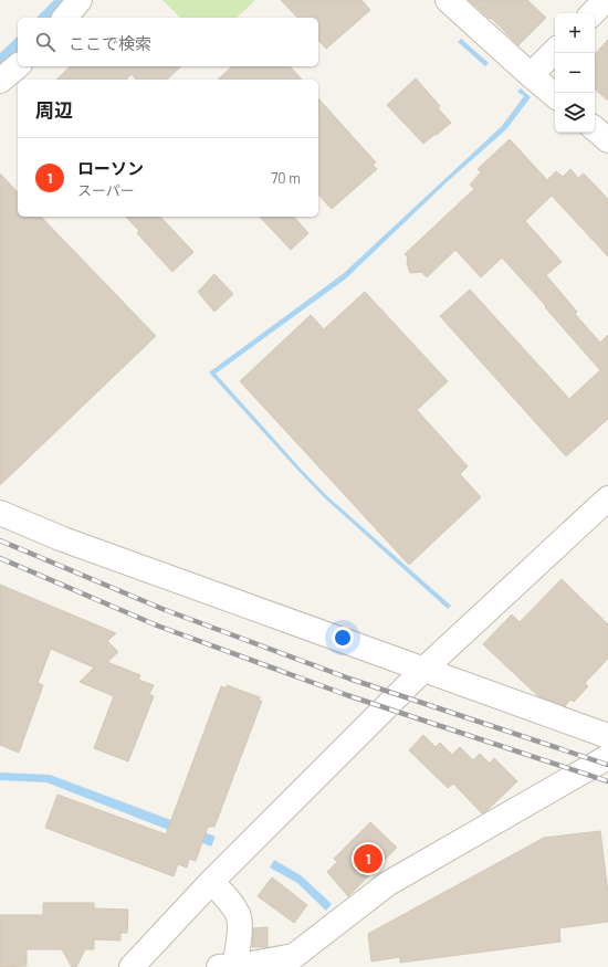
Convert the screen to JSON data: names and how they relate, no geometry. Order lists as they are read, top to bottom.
{
  "page": {
    "map_buttons": ["+", "−"],
    "search": "ここで検索",
    "heading": "周辺",
    "list": [
      {
        "mark": "1",
        "name": "ローソン",
        "note": "スーパー",
        "value": "70 m"
      }
    ],
    "pins": "1"
  }
}
